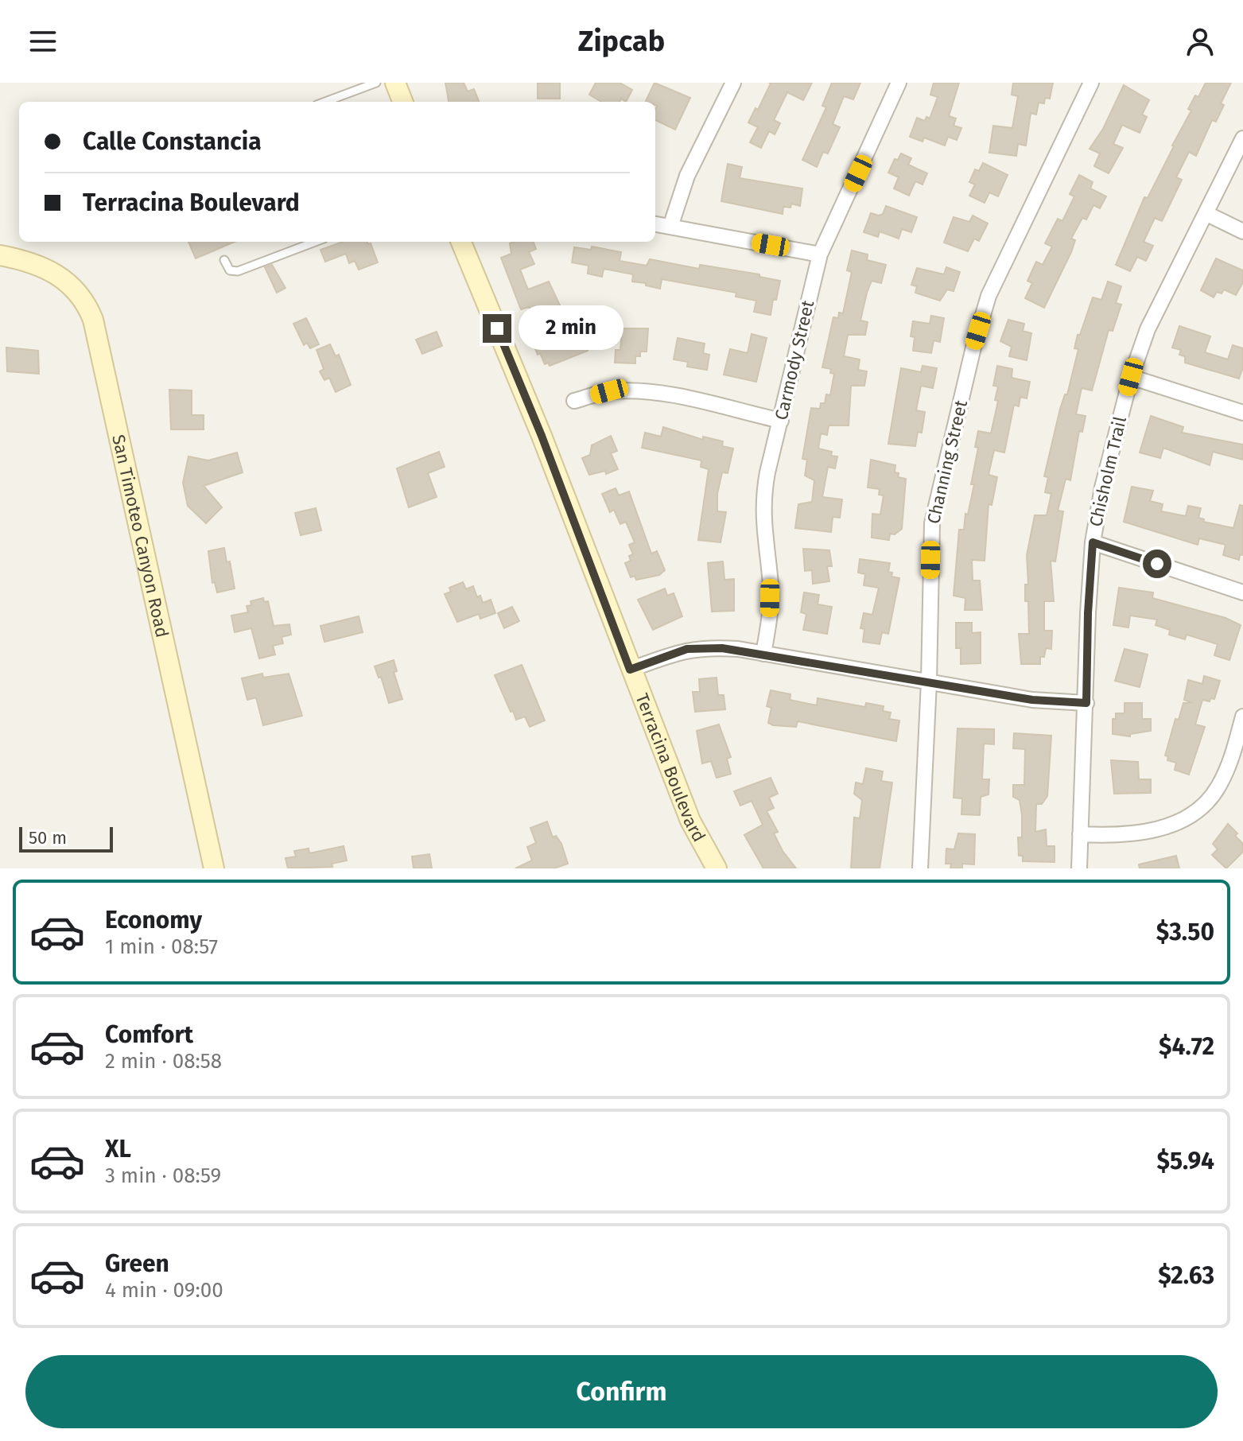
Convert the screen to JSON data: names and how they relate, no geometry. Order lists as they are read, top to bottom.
{
  "streets": {
    "main road": ["San Timoteo Canyon Road", "Terracina Boulevard"],
    "street": ["Carmody Street", "Channing Street", "Chisholm Trail"]
  },
  "scale_bar": "50 m",
  "page": {
    "header": "Zipcab",
    "banner": ["Calle Constancia", "Terracina Boulevard"],
    "bubble": "2 min",
    "scale": "50 m",
    "list": [
      {
        "name": "Economy",
        "note": "1 min · 08:57",
        "value": "$3.50"
      },
      {
        "name": "Comfort",
        "note": "2 min · 08:58",
        "value": "$4.72"
      },
      {
        "name": "XL",
        "note": "3 min · 08:59",
        "value": "$5.94"
      },
      {
        "name": "Green",
        "note": "4 min · 09:00",
        "value": "$2.63"
      }
    ],
    "buttons": "Confirm"
  }
}
